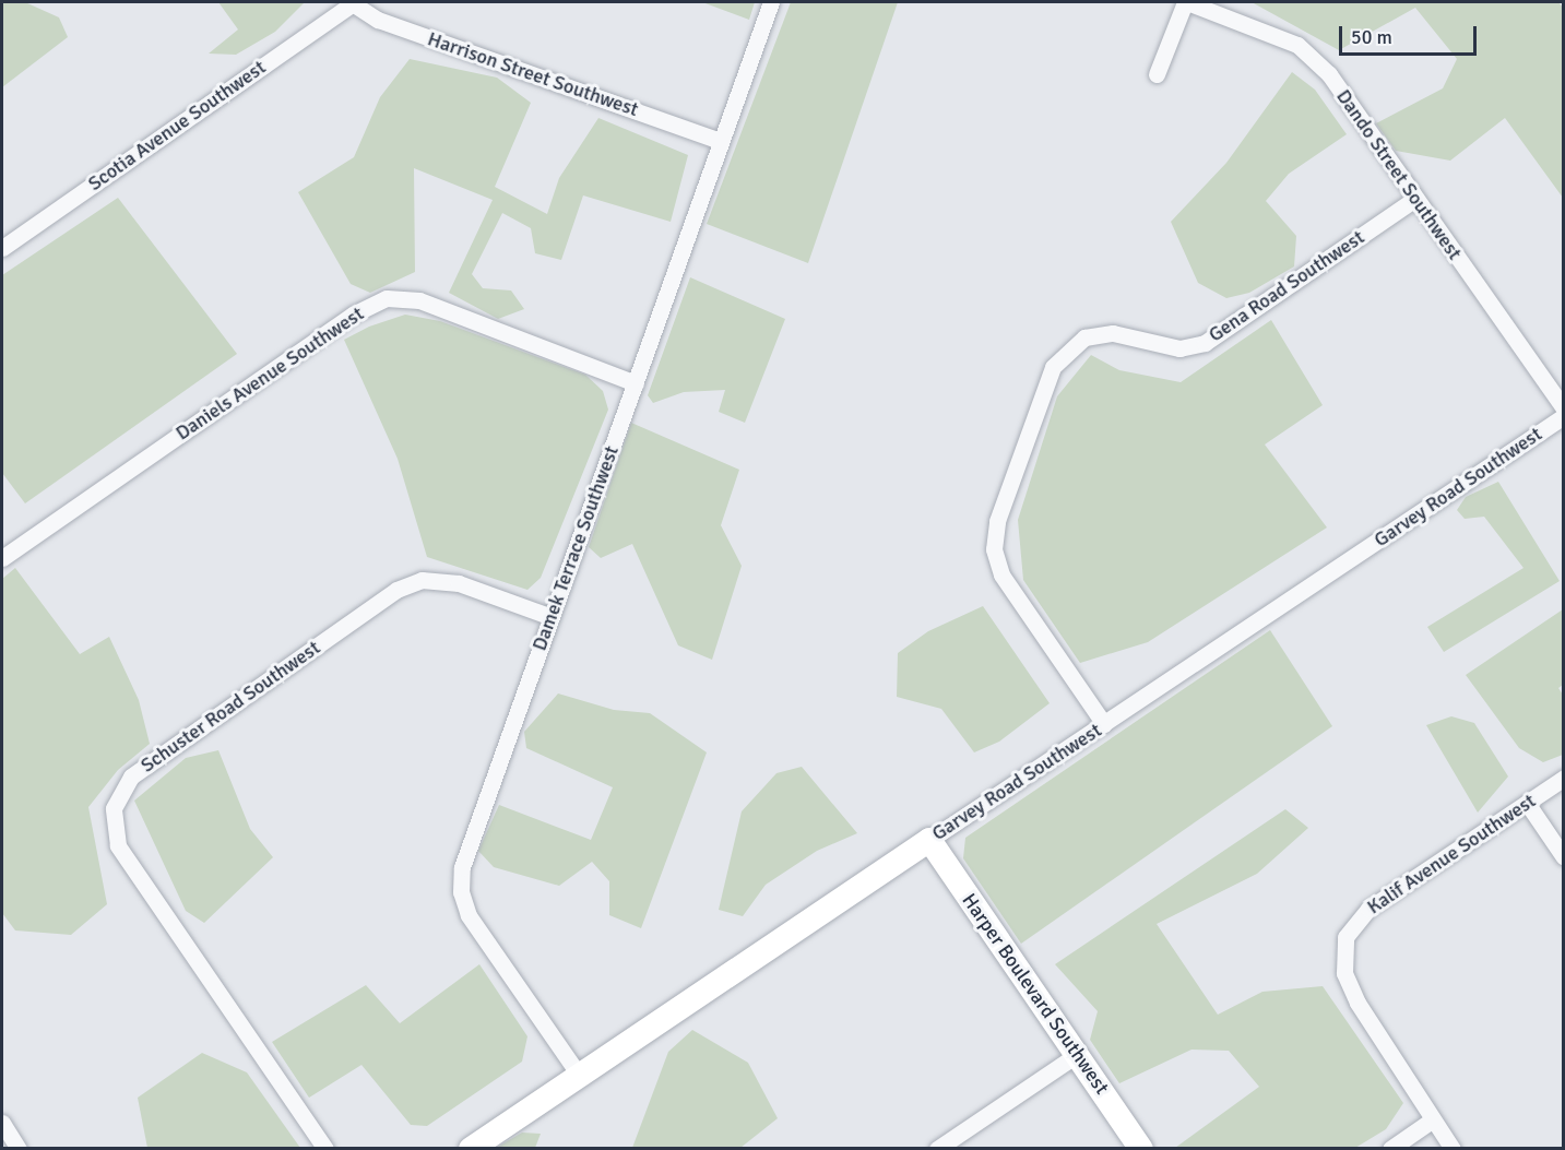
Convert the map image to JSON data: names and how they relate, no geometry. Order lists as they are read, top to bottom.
{
  "streets": {
    "street": [
      "Harrison Street Southwest",
      "Scotia Avenue Southwest",
      "Dando Street Southwest",
      "Gena Road Southwest",
      "Daniels Avenue Southwest",
      "Garvey Road Southwest",
      "Damek Terrace Southwest",
      "Schuster Road Southwest",
      "Kalif Avenue Southwest",
      "Harper Boulevard Southwest"
    ]
  },
  "crossings": [
    ["Harrison Street Southwest", "Scotia Avenue Southwest"],
    ["Harrison Street Southwest", "Damek Terrace Southwest"],
    ["Dando Street Southwest", "Gena Road Southwest"],
    ["Gena Road Southwest", "Garvey Road Southwest"],
    ["Daniels Avenue Southwest", "Damek Terrace Southwest"],
    ["Garvey Road Southwest", "Damek Terrace Southwest"],
    ["Garvey Road Southwest", "Harper Boulevard Southwest"],
    ["Damek Terrace Southwest", "Schuster Road Southwest"]
  ],
  "scale_bar": "50 m"
}
